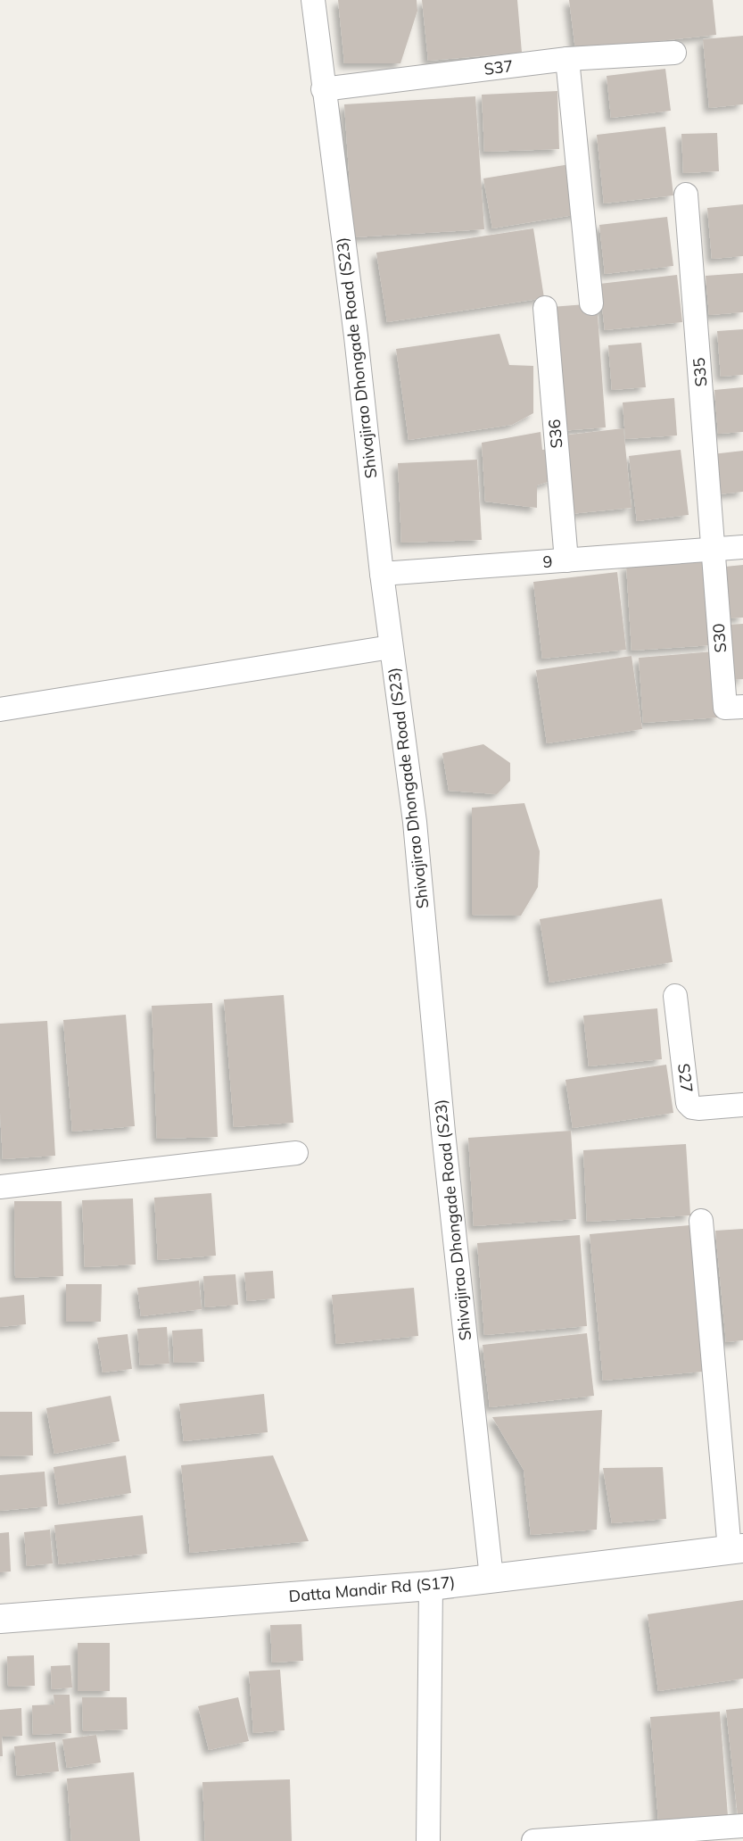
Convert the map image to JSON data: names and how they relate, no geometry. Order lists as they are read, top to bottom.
{
  "streets": {
    "street": [
      "S37",
      "Shivajirao Dhongade Road (S23)",
      "S35",
      "S36",
      "9",
      "S30",
      "S27",
      "Datta Mandir Rd (S17)"
    ]
  },
  "crossings": [
    ["S37", "Shivajirao Dhongade Road (S23)"],
    ["Shivajirao Dhongade Road (S23)", "9"],
    ["Shivajirao Dhongade Road (S23)", "Datta Mandir Rd (S17)"],
    ["S35", "9"],
    ["S35", "S30"],
    ["S36", "9"],
    ["9", "S30"]
  ]
}
